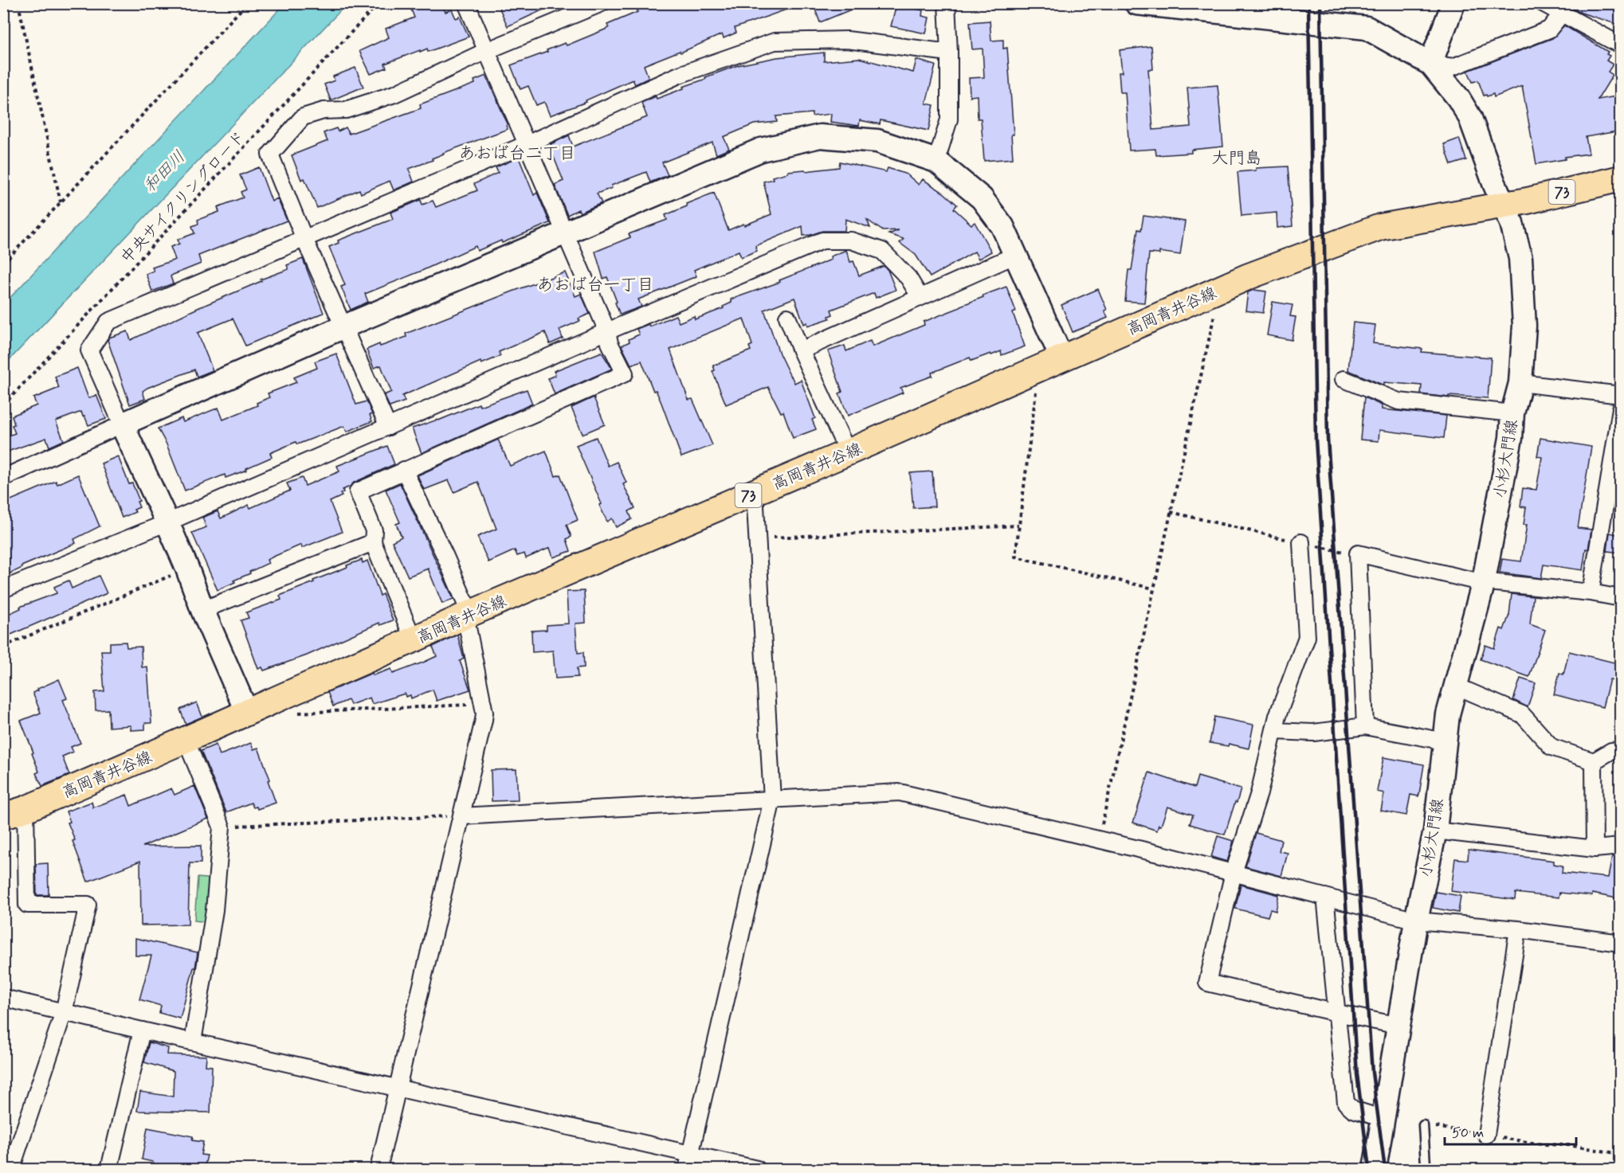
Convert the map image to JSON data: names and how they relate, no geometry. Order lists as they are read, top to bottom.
{
  "streets": {
    "main road": ["73", "高岡青井谷線"],
    "street": ["小杉大門線"],
    "path": ["中央サイクリングロード"]
  },
  "crossings": [
    ["高岡青井谷線", "小杉大門線"]
  ],
  "districts": ["あおば台二丁目", "大門島", "あおば台一丁目"],
  "water": ["和田川"],
  "scale_bar": "50 m"
}
